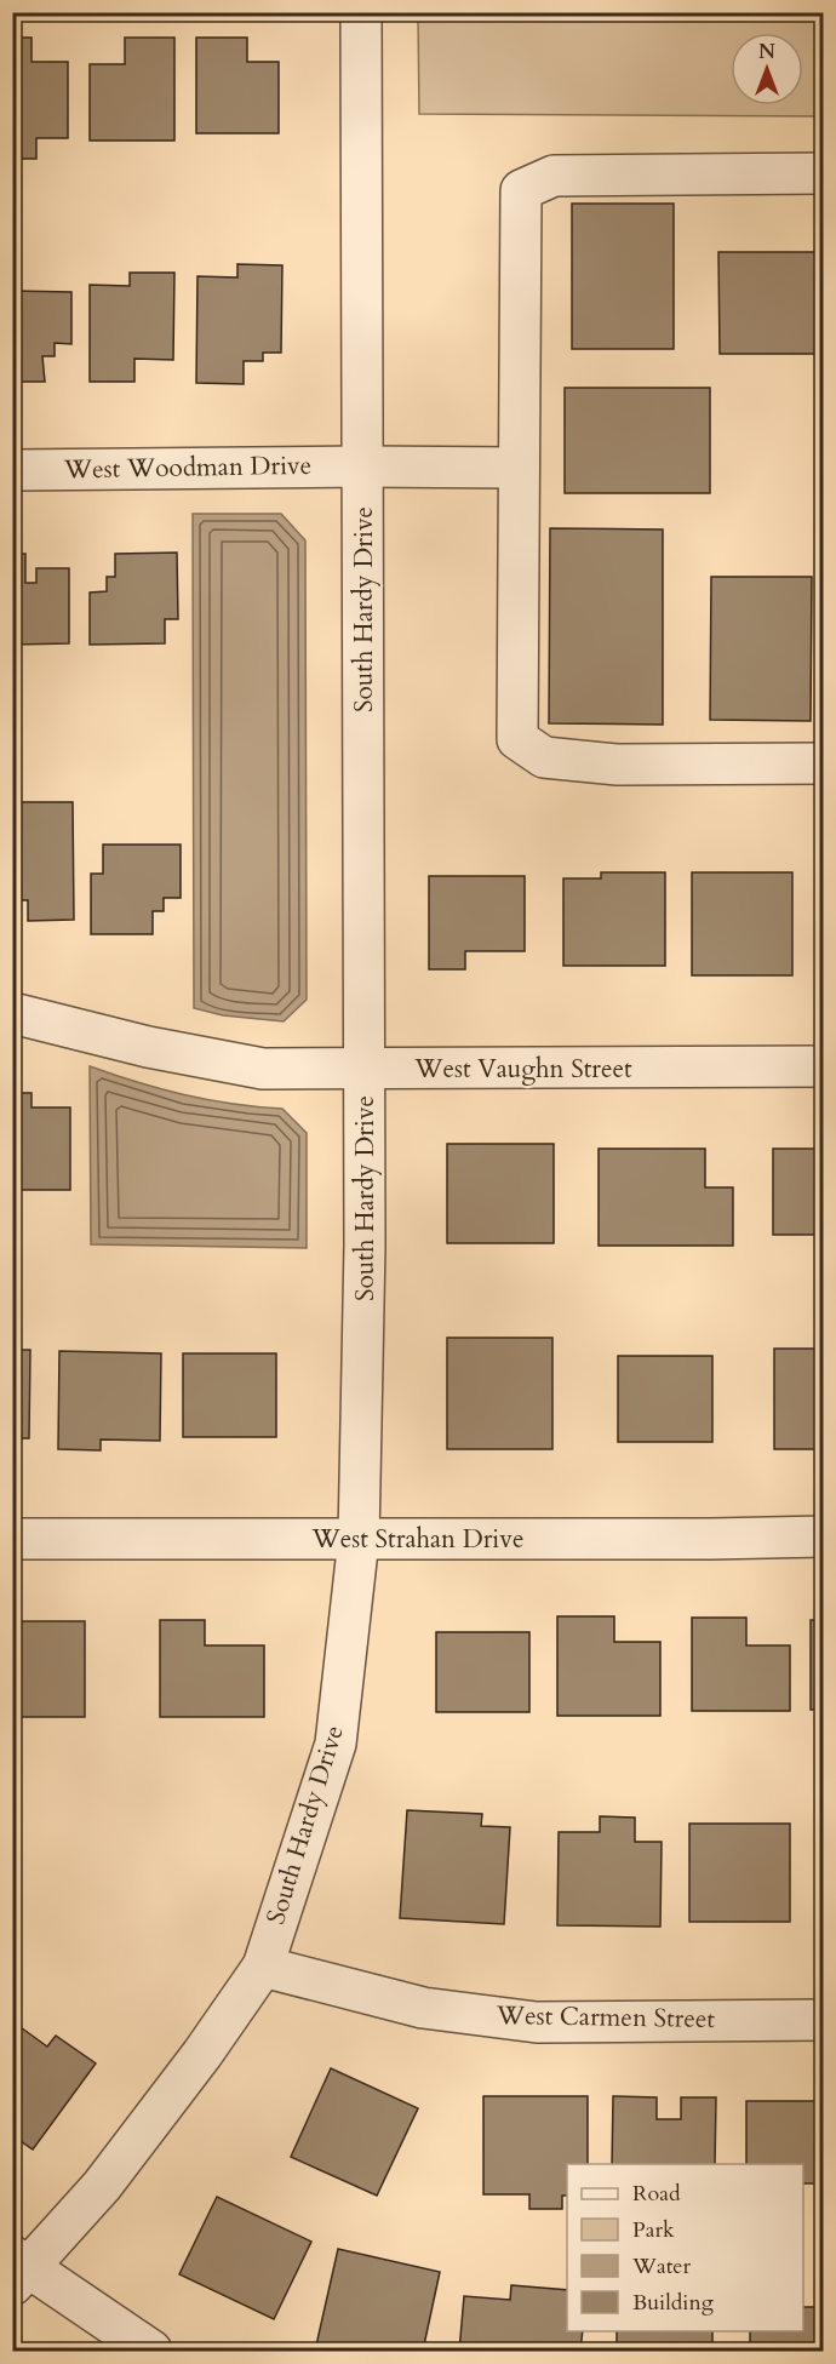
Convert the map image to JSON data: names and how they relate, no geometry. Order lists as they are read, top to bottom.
{
  "streets": {
    "street": [
      "West Woodman Drive",
      "South Hardy Drive",
      "West Vaughn Street",
      "West Strahan Drive",
      "West Carmen Street"
    ]
  },
  "crossings": [
    ["West Woodman Drive", "South Hardy Drive"],
    ["South Hardy Drive", "West Vaughn Street"],
    ["South Hardy Drive", "West Strahan Drive"],
    ["South Hardy Drive", "West Carmen Street"]
  ],
  "legend": [
    "Road",
    "Park",
    "Water",
    "Building"
  ],
  "north": "top"
}
